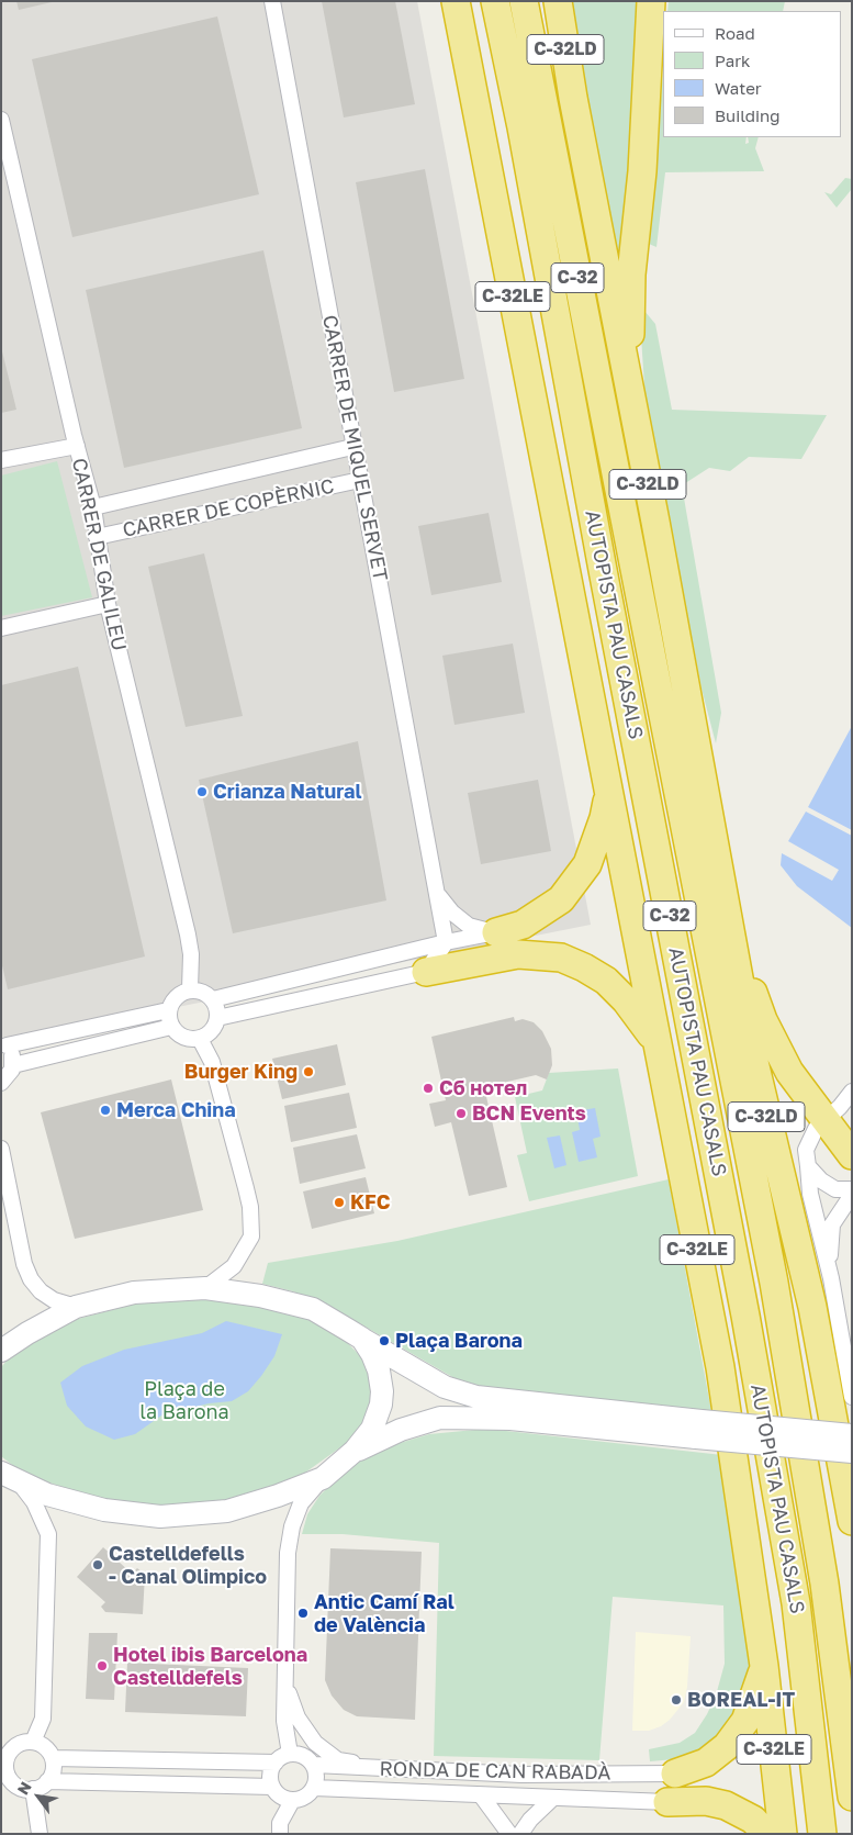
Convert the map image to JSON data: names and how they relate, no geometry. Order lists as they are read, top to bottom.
{
  "streets": {
    "highway": [
      "C-32LD",
      "C-32",
      "C-32LE",
      "AUTOPISTA PAU CASALS"
    ],
    "street": [
      "CARRER DE MIQUEL SERVET",
      "CARRER DE COPÈRNIC",
      "CARRER DE GALILEU",
      "RONDA DE CAN RABADÀ"
    ]
  },
  "crossings": [
    ["CARRER DE MIQUEL SERVET", "CARRER DE COPÈRNIC"],
    ["CARRER DE COPÈRNIC", "CARRER DE GALILEU"]
  ],
  "parks": ["Plaça de la Barona"],
  "places": [
    "Crianza Natural",
    "Burger King",
    "Сб нотел",
    "Merca China",
    "BCN Events",
    "KFC",
    "Plaça Barona",
    "Castelldefells - Canal Olimpico",
    "Antic Camí Ral de València",
    "Hotel ibis Barcelona Castelldefels",
    "BOREAL-IT"
  ],
  "legend": [
    "Road",
    "Park",
    "Water",
    "Building"
  ],
  "north": "top left"
}
